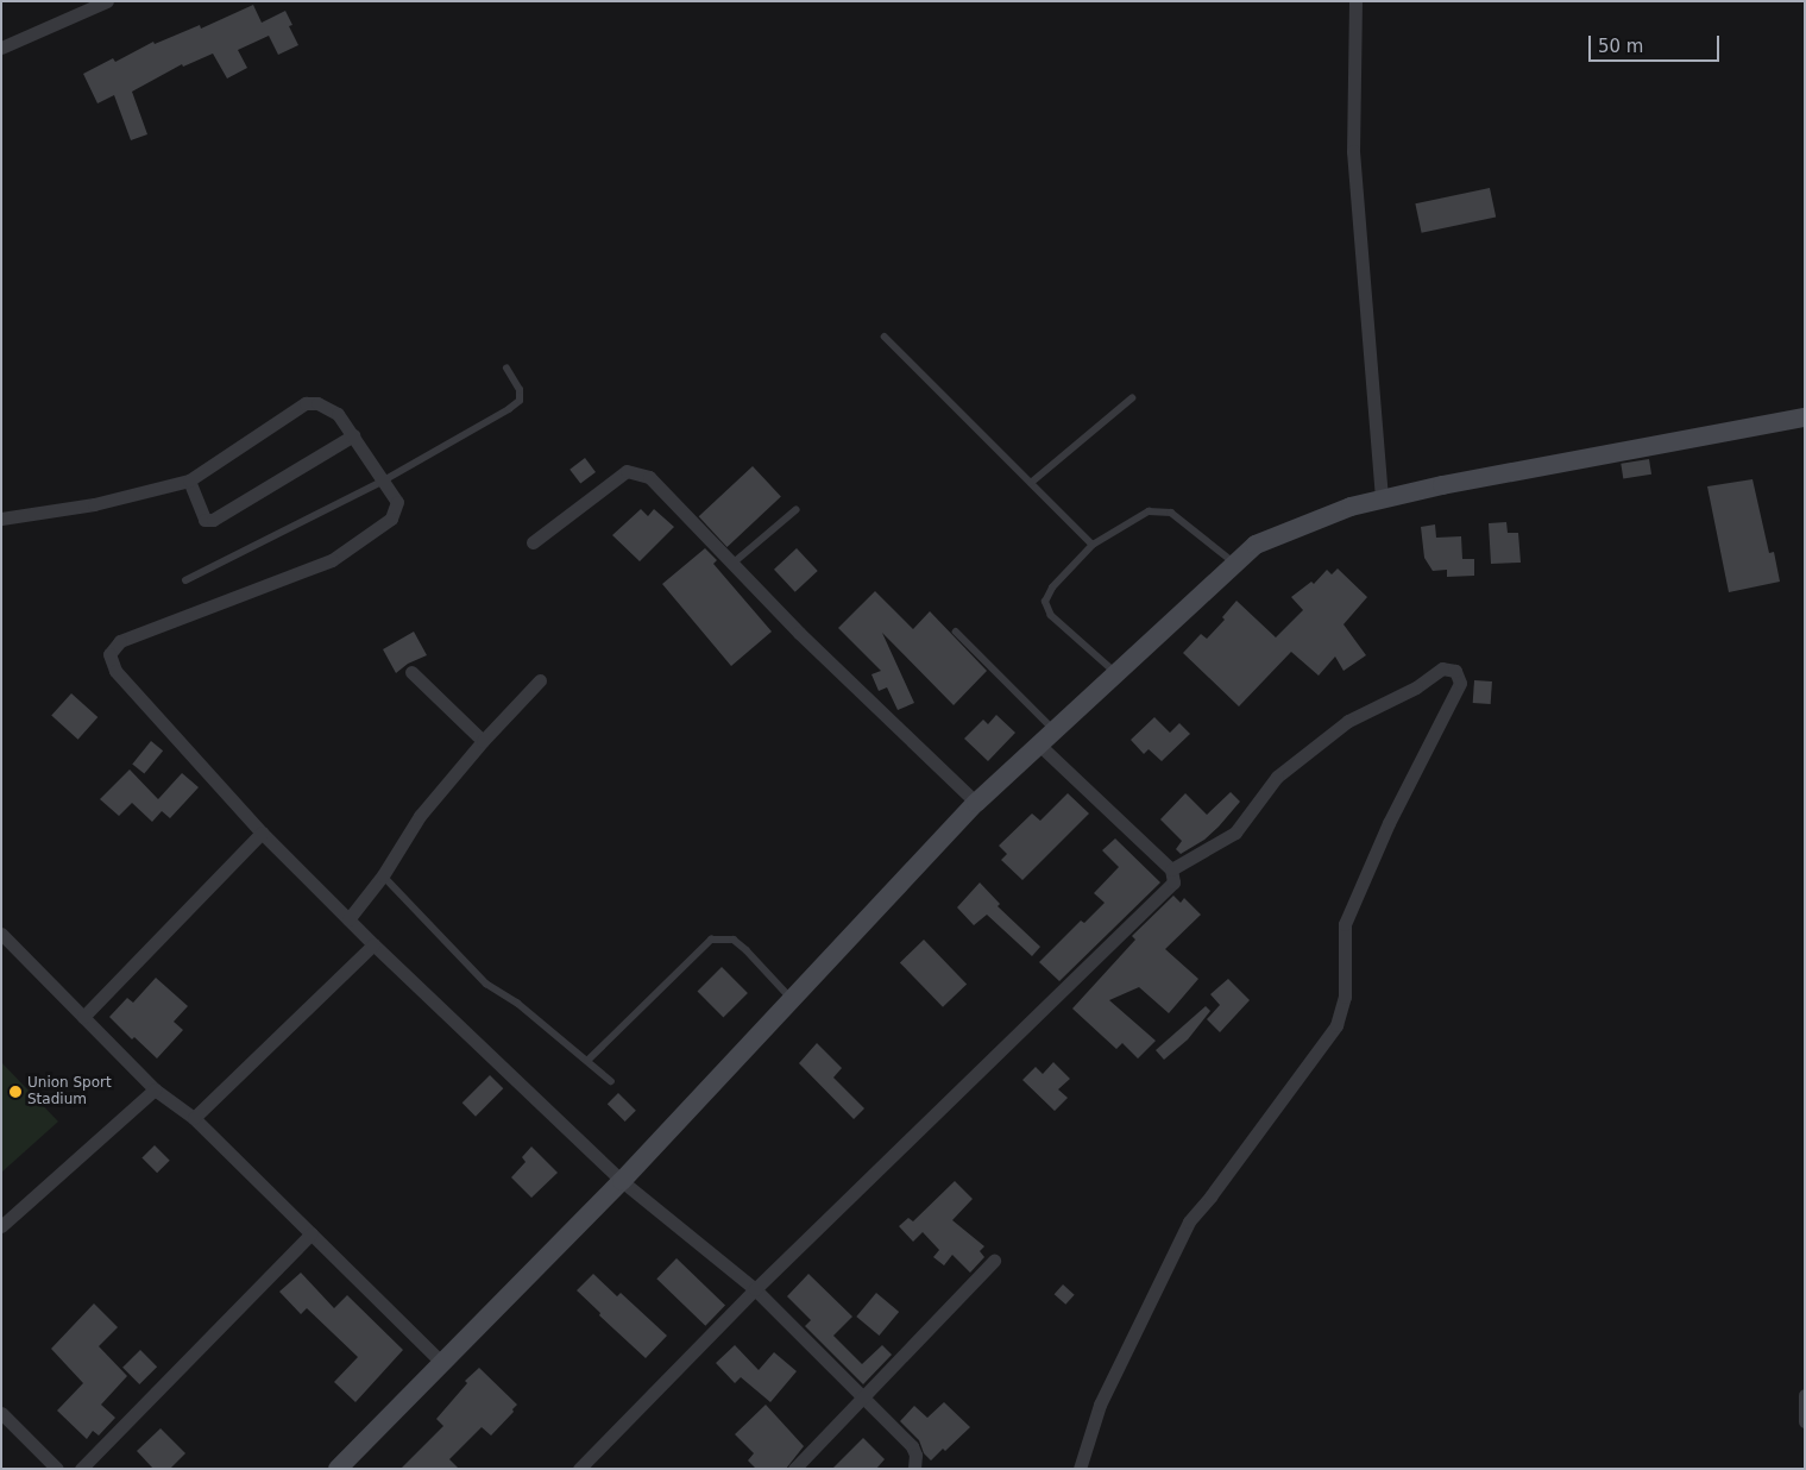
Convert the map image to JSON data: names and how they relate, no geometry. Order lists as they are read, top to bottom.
{
  "places": ["Union Sport Stadium"],
  "scale_bar": "50 m"
}
